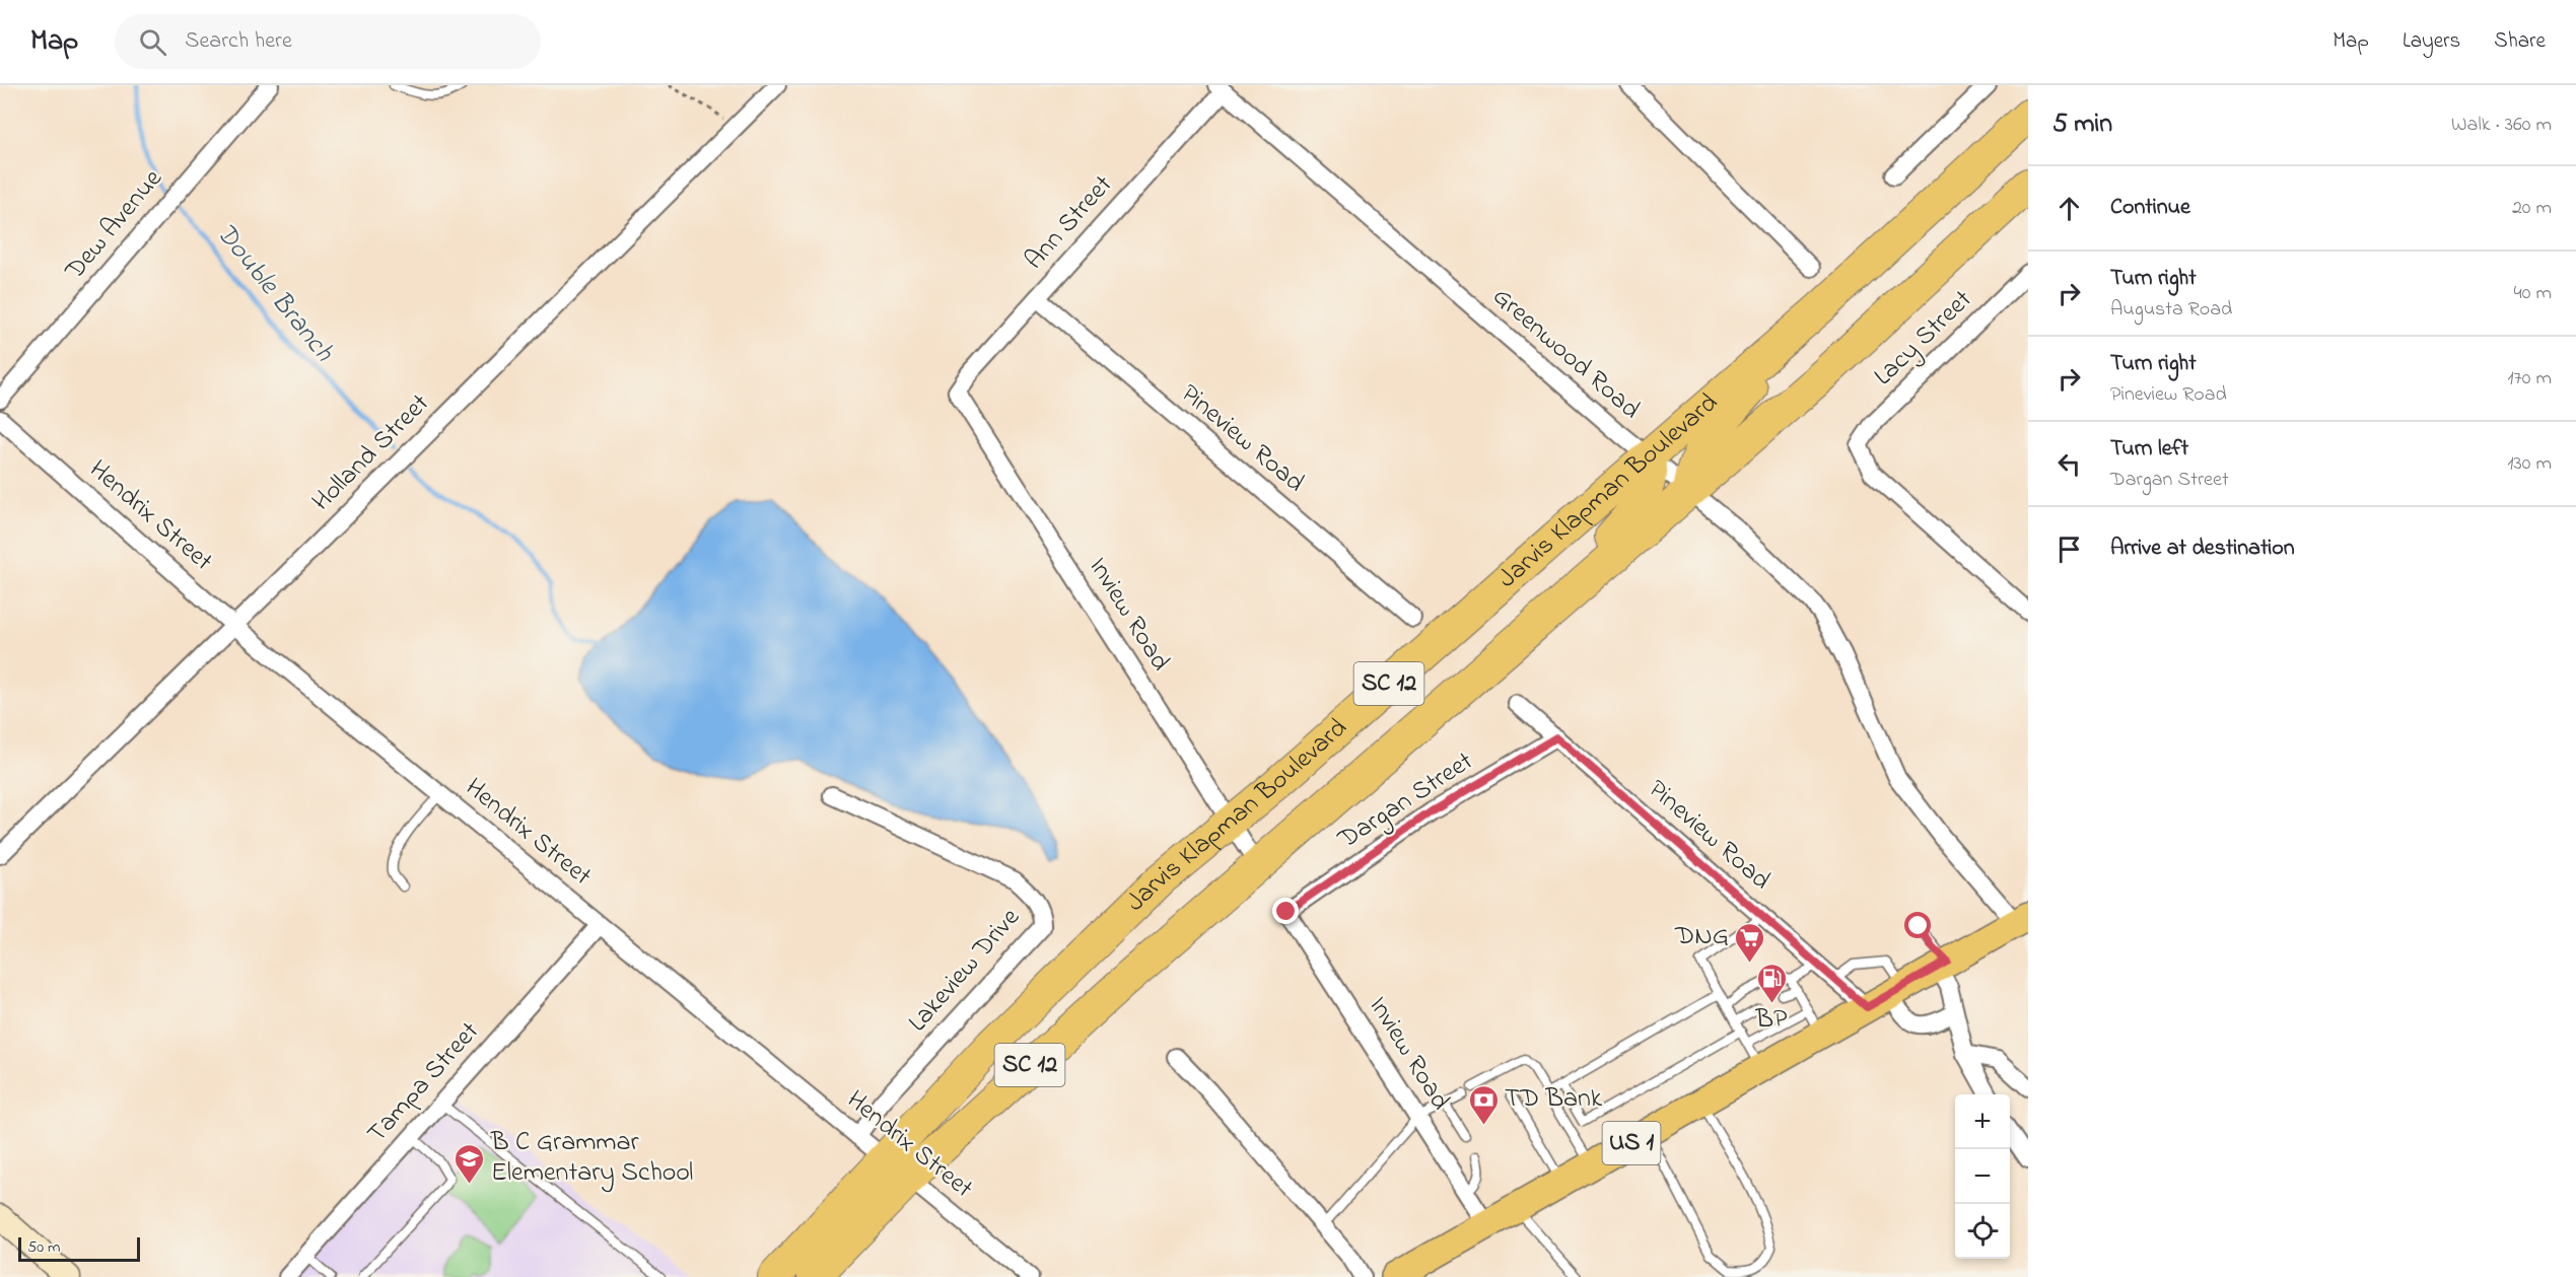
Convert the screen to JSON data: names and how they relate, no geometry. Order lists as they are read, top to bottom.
{
  "streets": {
    "highway": ["Jarvis Klapman Boulevard", "SC 12"],
    "main road": ["US 1"],
    "street": [
      "Ann Street",
      "Dew Avenue",
      "Lacy Street",
      "Greenwood Road",
      "Pineview Road",
      "Holland Street",
      "Hendrix Street",
      "Inview Road",
      "Dargan Street",
      "Lakeview Drive",
      "Tampa Street"
    ]
  },
  "crossings": [
    ["Ann Street", "Greenwood Road"],
    ["Ann Street", "Pineview Road"],
    ["Ann Street", "Inview Road"],
    ["Greenwood Road", "Jarvis Klapman Boulevard"],
    ["Greenwood Road", "US 1"],
    ["Pineview Road", "Dargan Street"],
    ["Pineview Road", "US 1"],
    ["Holland Street", "Hendrix Street"],
    ["Jarvis Klapman Boulevard", "Hendrix Street"],
    ["Jarvis Klapman Boulevard", "Inview Road"],
    ["Hendrix Street", "Lakeview Drive"],
    ["Hendrix Street", "Tampa Street"],
    ["Inview Road", "Dargan Street"],
    ["Inview Road", "US 1"]
  ],
  "water": ["Double Branch"],
  "places": {
    "supermarket": ["DNG"],
    "fuel station": ["BP"],
    "bank": ["TD Bank"],
    "school or university": ["B C Grammar Elementary School"]
  },
  "scale_bar": "50 m",
  "page": {
    "header": "Map",
    "search": "Search here",
    "nav": ["Map", "Layers", "Share"],
    "heading": ["5 min", "Walk · 360 m"],
    "list": [
      ["Continue", "20 m"],
      ["Turn right", "Augusta Road", "40 m"],
      ["Turn right", "Pineview Road", "170 m"],
      ["Turn left", "Dargan Street", "130 m"],
      "Arrive at destination"
    ],
    "map_buttons": ["+", "−"],
    "scale": "50 m"
  }
}
